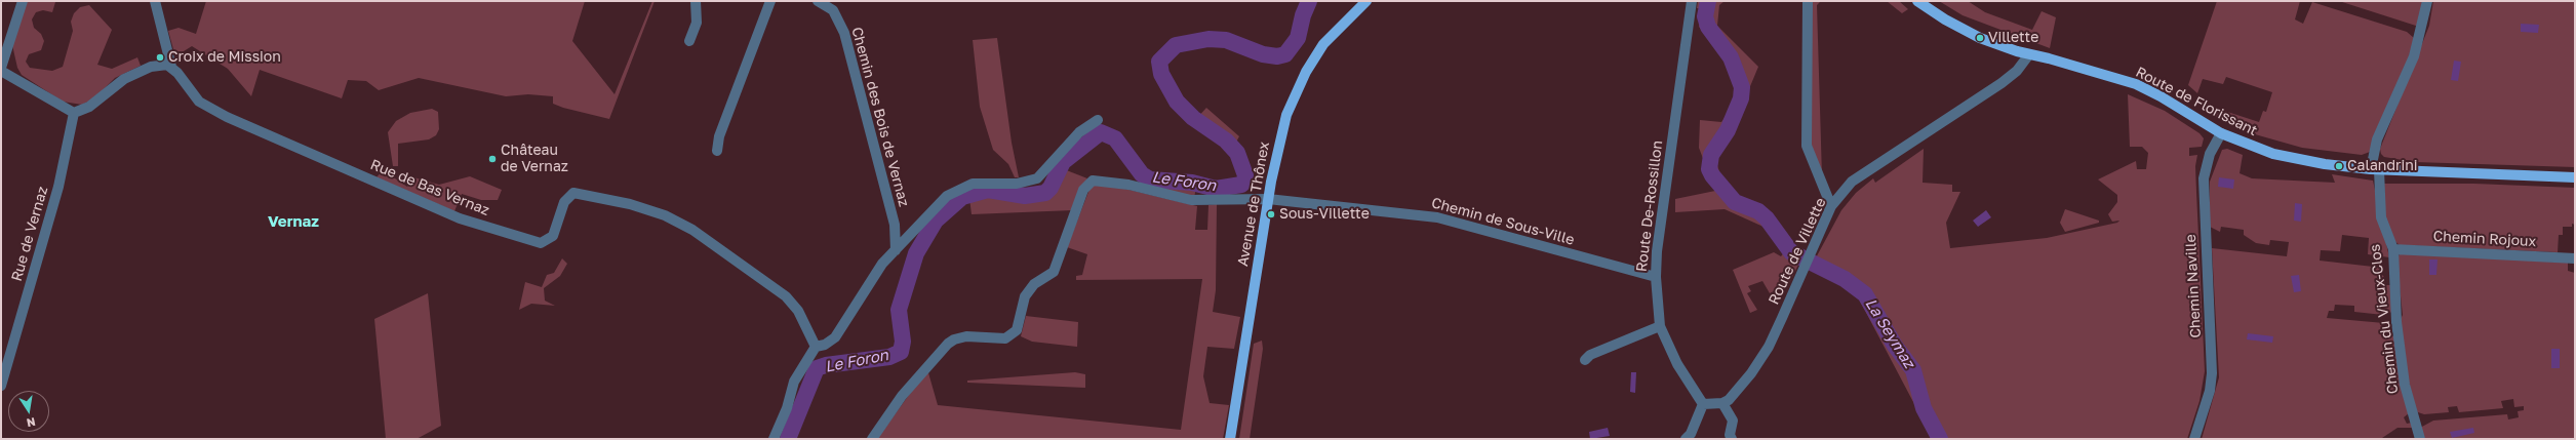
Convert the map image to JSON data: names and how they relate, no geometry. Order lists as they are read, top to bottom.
{
  "streets": {
    "main road": ["Route de Florissant", "Avenue de Thônex"],
    "street": [
      "Chemin des Bois de Vernaz",
      "Rue de Bas Vernaz",
      "Route De-Rossillon",
      "Chemin de Sous-Ville",
      "Rue de Vernaz",
      "Chemin Rojoux",
      "Route de Villette",
      "Chemin Naville",
      "Chemin du Vieux-Clos"
    ]
  },
  "crossings": [
    ["Route de Florissant", "Route de Villette"],
    ["Route de Florissant", "Chemin Naville"],
    ["Route de Florissant", "Chemin du Vieux-Clos"],
    ["Avenue de Thônex", "Chemin de Sous-Ville"],
    ["Route De-Rossillon", "Chemin de Sous-Ville"],
    ["Chemin Rojoux", "Chemin du Vieux-Clos"]
  ],
  "districts": ["Vernaz"],
  "water": ["Le Foron", "La Seymaz"],
  "places": [
    "Villette",
    "Croix de Mission",
    "Château de Vernaz",
    "Calandrini",
    "Sous-Villette"
  ],
  "north": "bottom"
}
